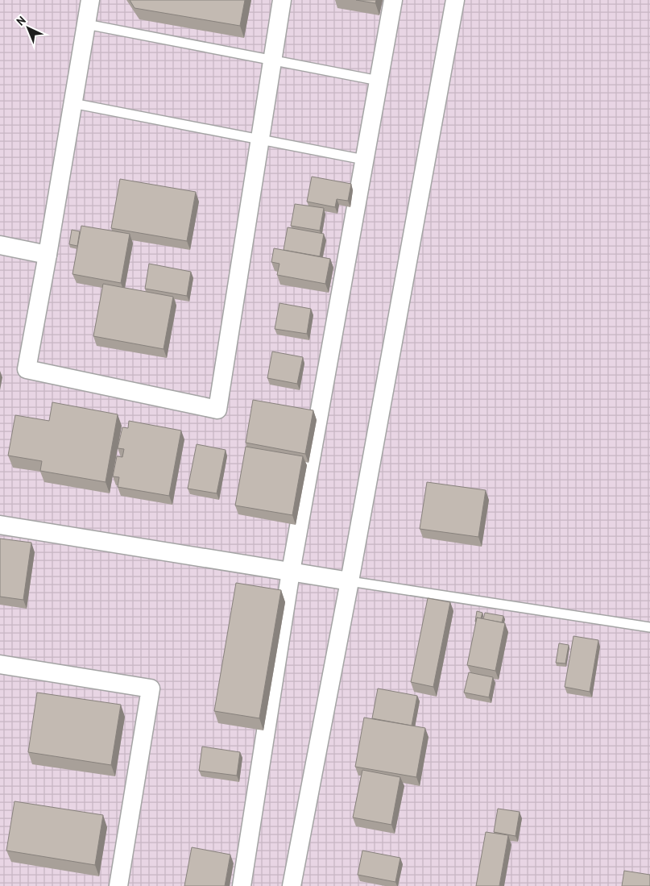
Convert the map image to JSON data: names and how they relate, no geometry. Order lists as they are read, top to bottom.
{
  "north": "top left"
}
